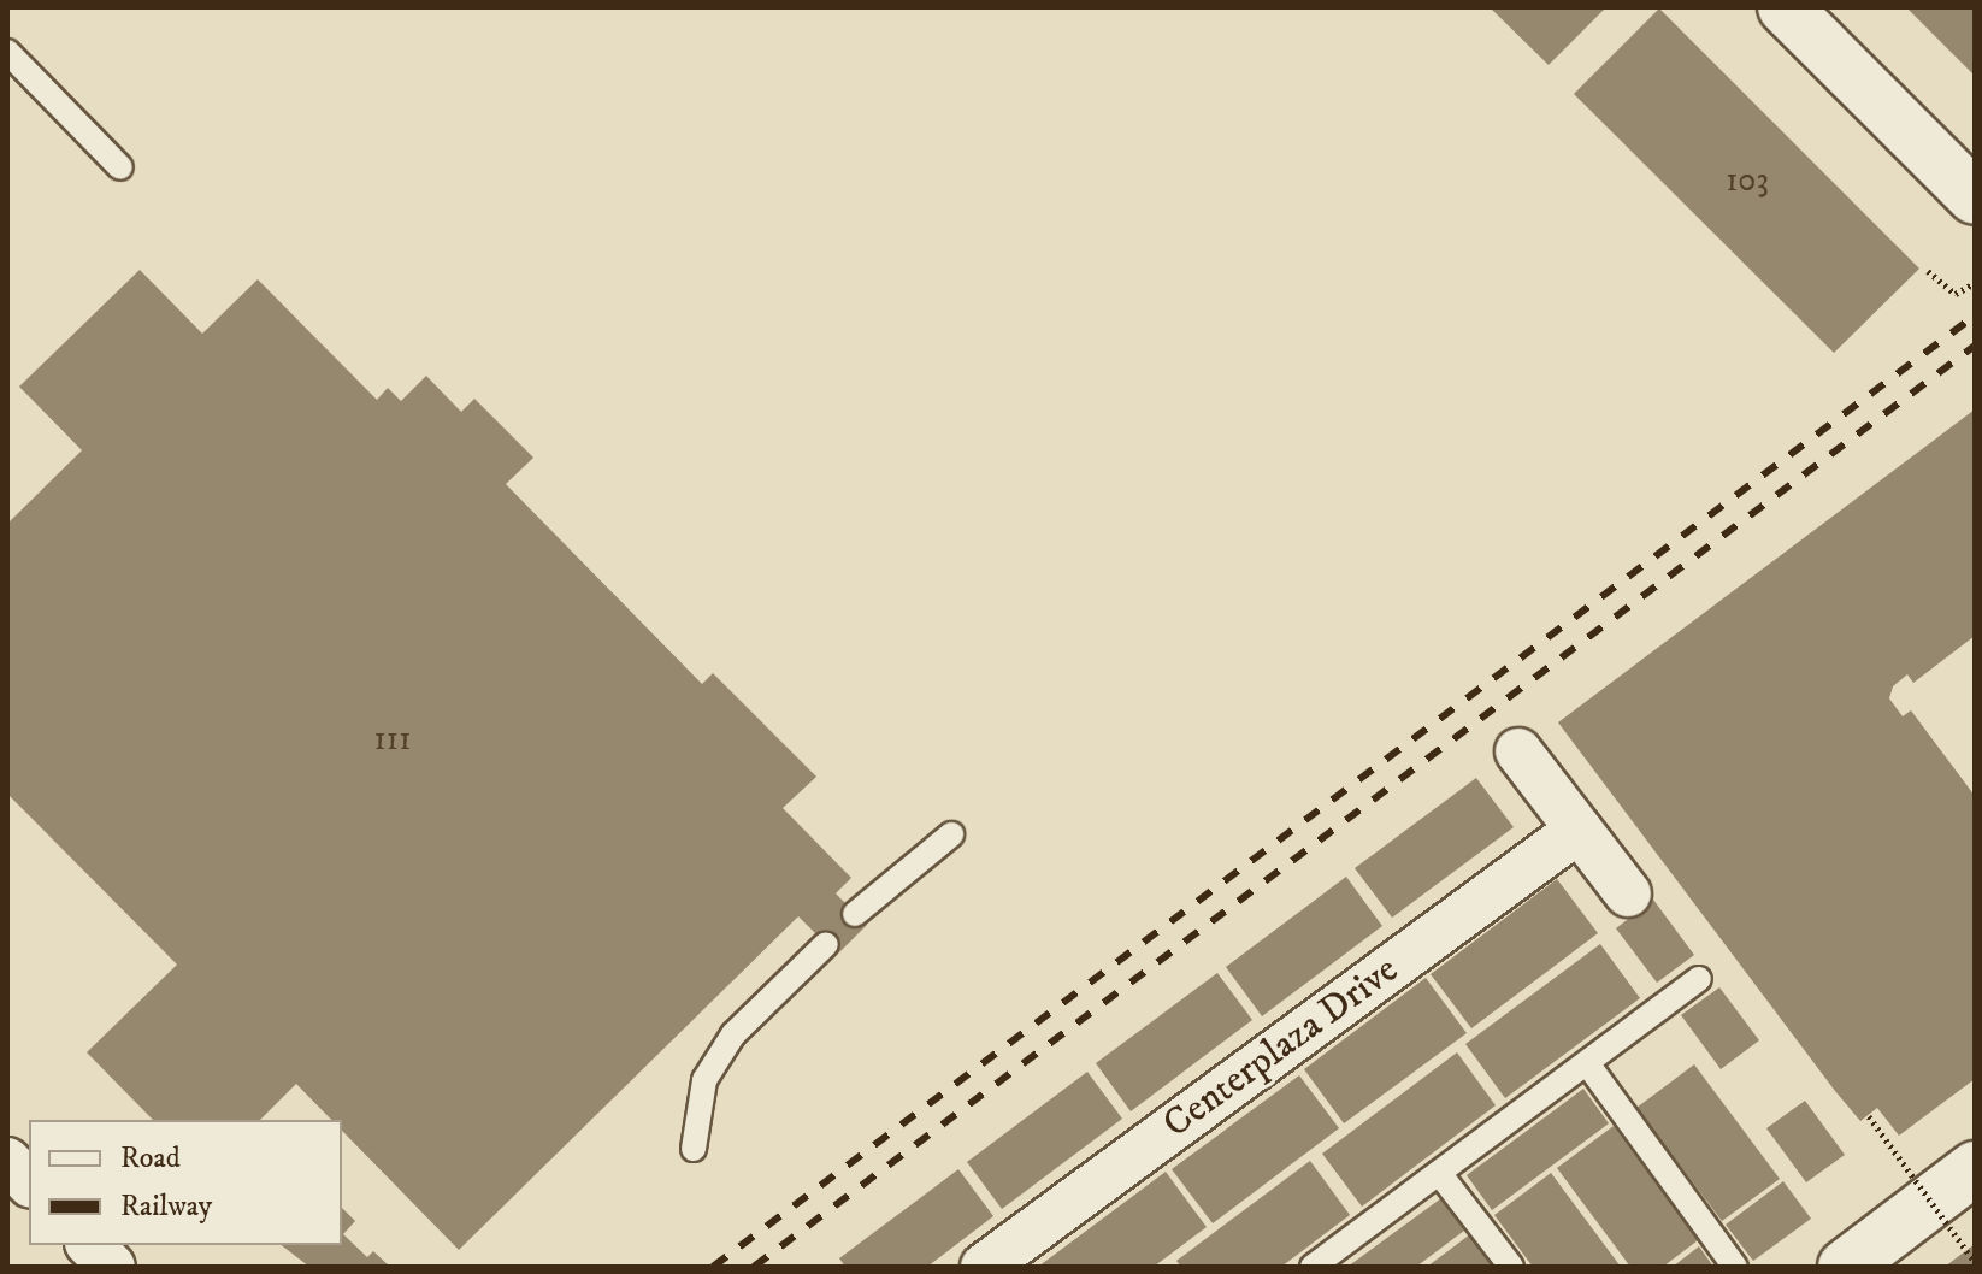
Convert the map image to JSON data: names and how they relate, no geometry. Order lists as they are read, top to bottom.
{
  "streets": {
    "street": ["Centerplaza Drive"]
  },
  "house_numbers": ["103", "111"],
  "legend": ["Road", "Railway"]
}
